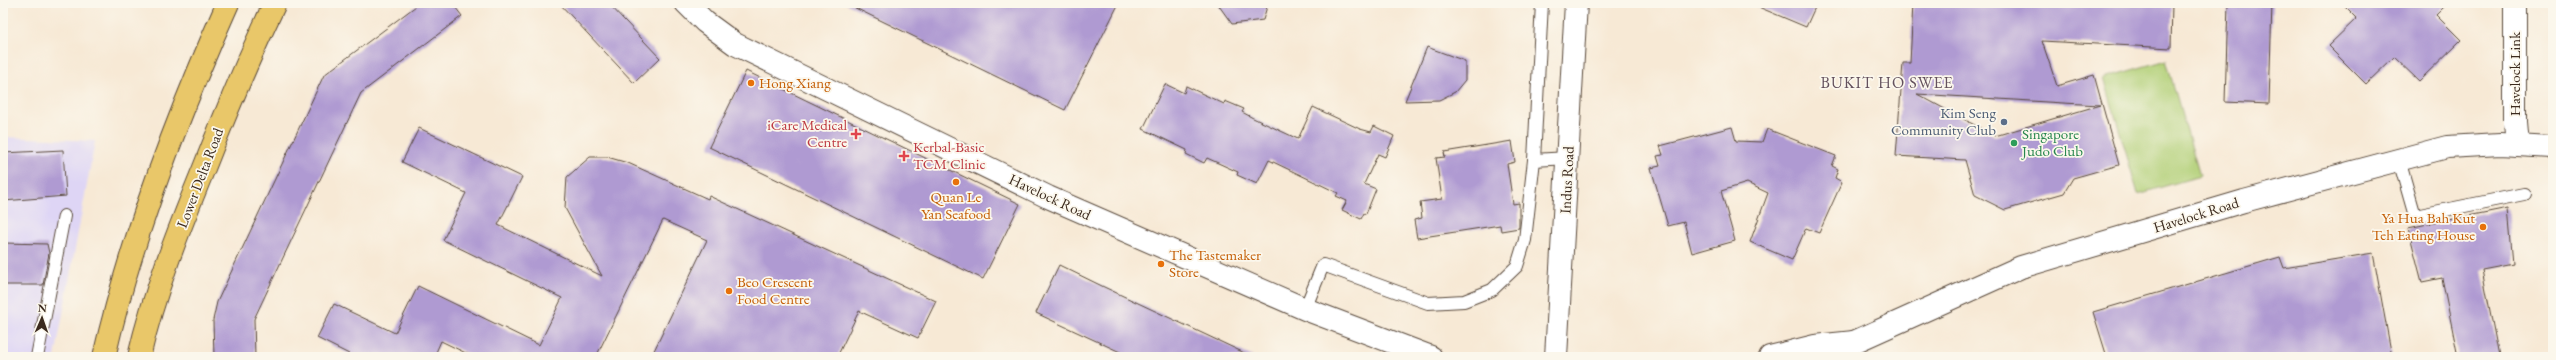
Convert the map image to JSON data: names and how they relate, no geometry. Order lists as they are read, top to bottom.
{
  "streets": {
    "main road": ["Lower Delta Road"],
    "street": ["Havelock Link", "Indus Road", "Havelock Road"]
  },
  "crossings": [
    ["Havelock Link", "Havelock Road"]
  ],
  "districts": ["BUKIT HO SWEE"],
  "places": {
    "other": [
      "Hong Xiang",
      "Kim Seng Community Club",
      "Singapore Judo Club",
      "Quan Le Yan Seafood",
      "Ya Hua Bah Kut Teh Eating House",
      "The Tastemaker Store",
      "Beo Crescent Food Centre"
    ],
    "health": ["iCare Medical Centre", "Kerbal-Basic TCM Clinic"]
  },
  "north": "top"
}
